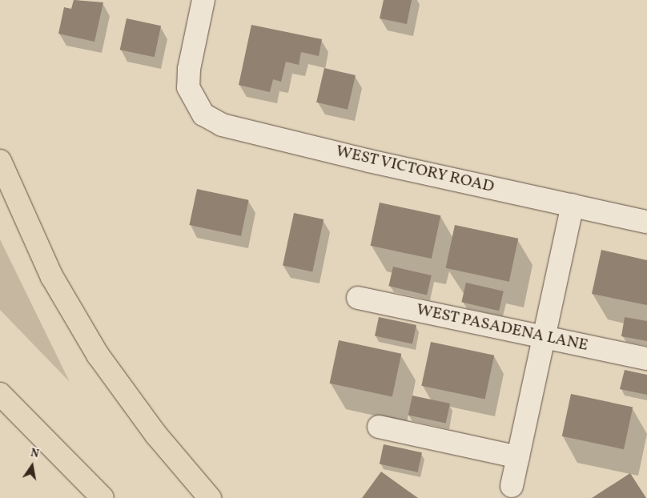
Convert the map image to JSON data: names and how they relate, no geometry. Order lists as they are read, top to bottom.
{
  "streets": {
    "street": ["WEST VICTORY ROAD", "WEST PASADENA LANE"]
  },
  "north": "top"
}
